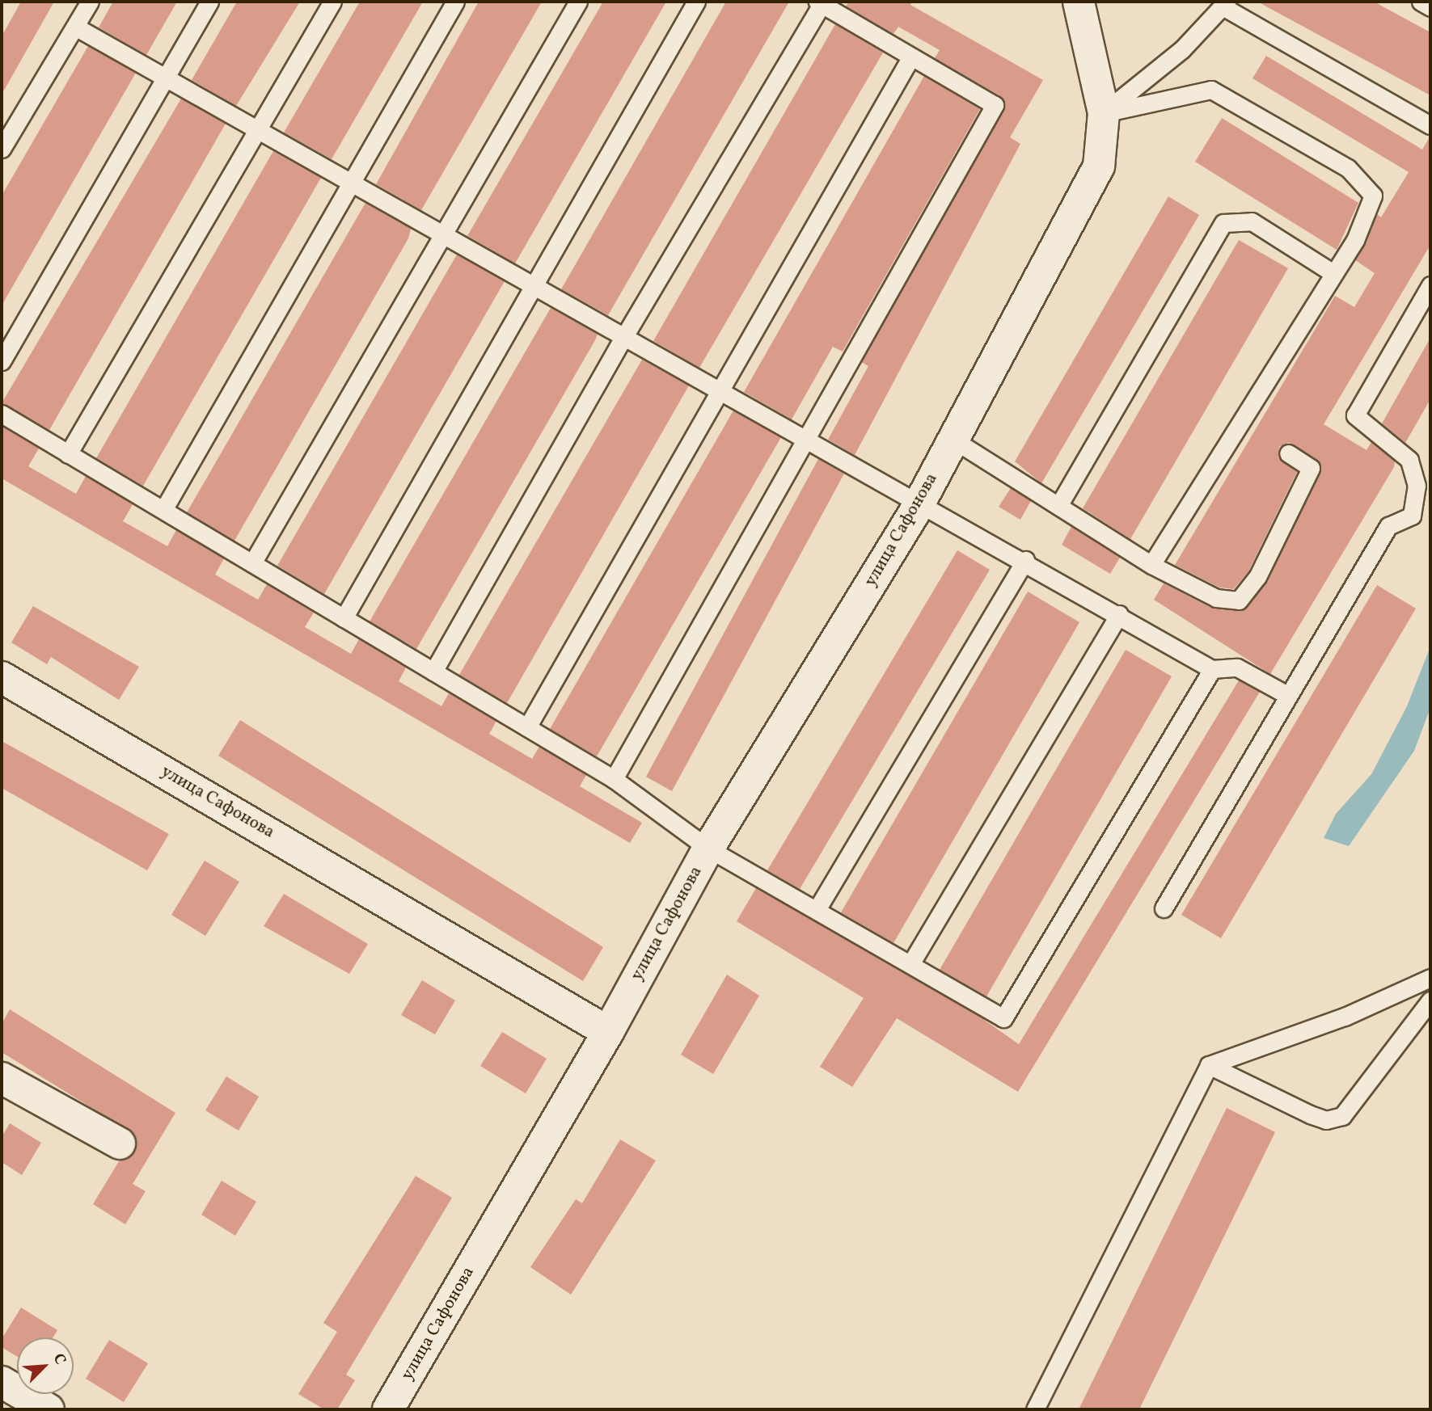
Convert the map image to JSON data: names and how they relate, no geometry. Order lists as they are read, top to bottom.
{
  "streets": {
    "street": ["улица Сафонова"]
  },
  "north": "top right"
}
